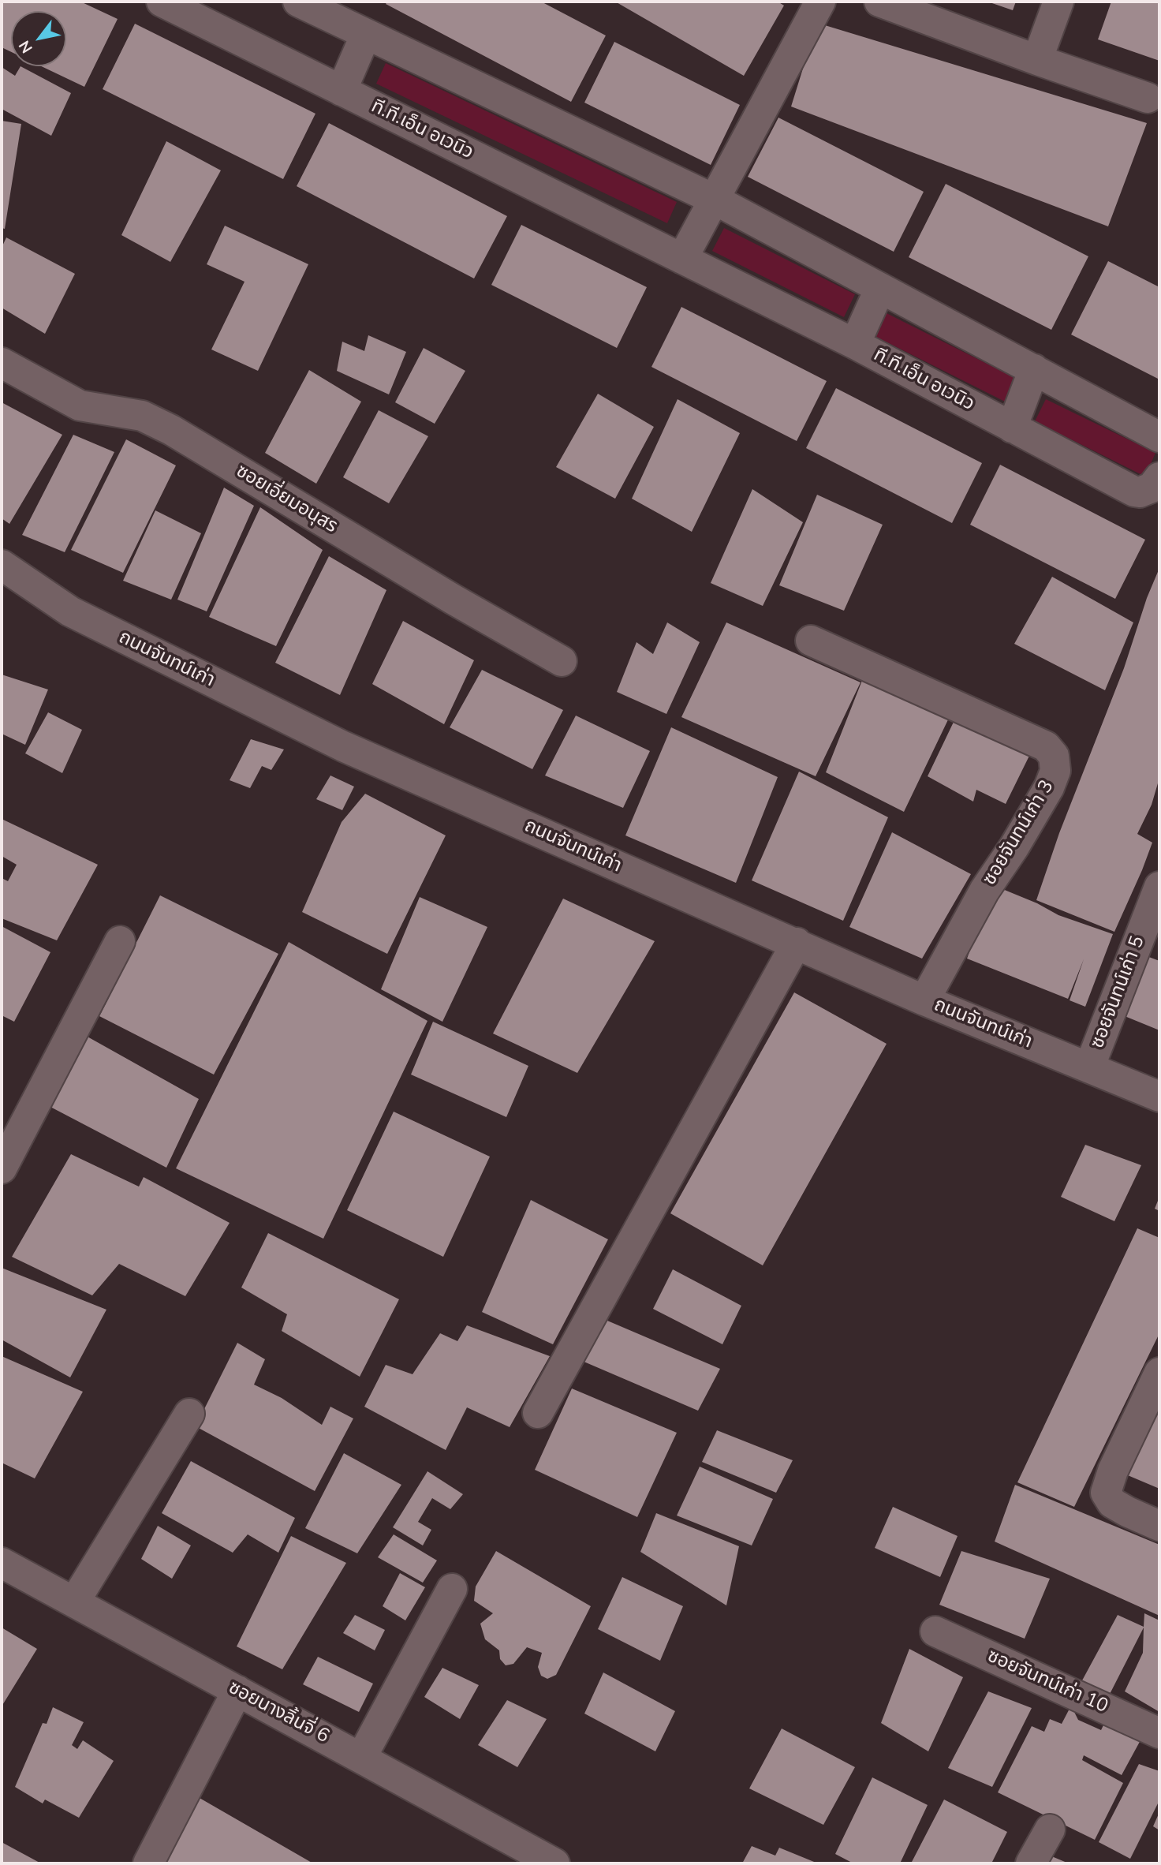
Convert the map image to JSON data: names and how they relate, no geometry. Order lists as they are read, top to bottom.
{
  "streets": {
    "street": [
      "ที.ที.เอ็น อเวนิว",
      "ซอยเอี่ยมอนุสร",
      "ถนนจันทน์เก่า",
      "ซอยจันทน์เก่า 3",
      "ซอยจันทน์เก่า 5",
      "ซอยจันทน์เก่า 10",
      "ซอยนางลิ้นจี่ 6"
    ]
  },
  "crossings": [
    ["ถนนจันทน์เก่า", "ซอยจันทน์เก่า 3"],
    ["ถนนจันทน์เก่า", "ซอยจันทน์เก่า 5"]
  ],
  "north": "bottom left"
}
